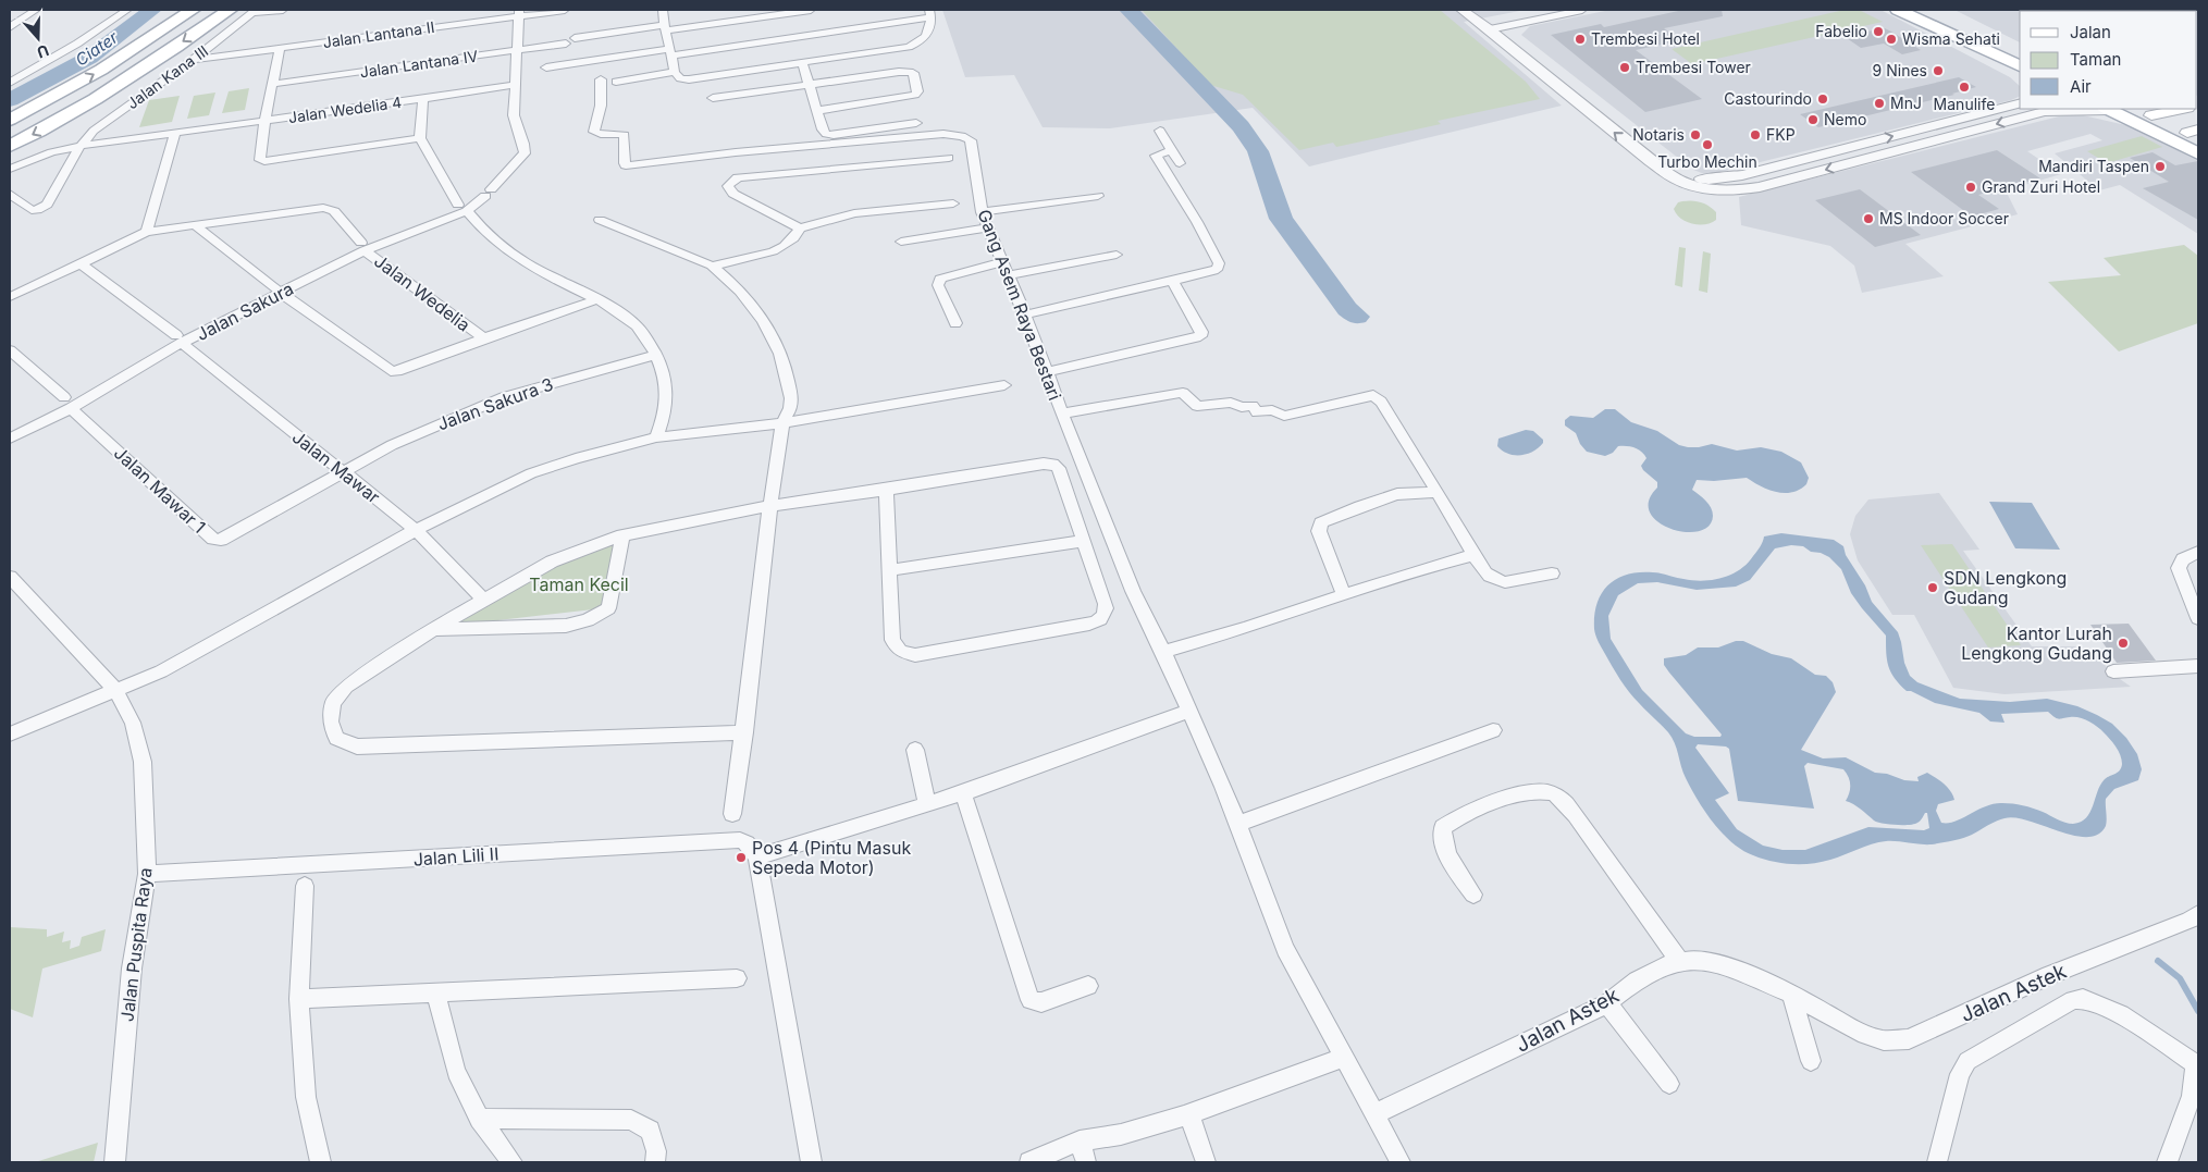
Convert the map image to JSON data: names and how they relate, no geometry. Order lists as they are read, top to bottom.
{
  "streets": {
    "street": [
      "Jalan Lantana II",
      "Jalan Lantana IV",
      "Jalan Kana III",
      "Jalan Wedelia 4",
      "Jalan Wedelia",
      "Gang Asem Raya Bestari",
      "Jalan Sakura",
      "Jalan Sakura 3",
      "Jalan Mawar",
      "Jalan Mawar 1",
      "Jalan Lili II",
      "Jalan Puspita Raya",
      "Jalan Astek"
    ]
  },
  "crossings": [
    ["Jalan Lantana II", "Jalan Kana III"],
    ["Jalan Kana III", "Jalan Wedelia 4"],
    ["Jalan Wedelia 4", "Jalan Sakura"],
    ["Jalan Wedelia", "Jalan Sakura"],
    ["Jalan Wedelia", "Jalan Mawar"],
    ["Jalan Sakura", "Jalan Mawar"],
    ["Jalan Sakura", "Jalan Mawar 1"],
    ["Jalan Sakura 3", "Jalan Mawar"],
    ["Jalan Sakura 3", "Jalan Mawar 1"],
    ["Jalan Mawar", "Jalan Mawar 1"],
    ["Jalan Lili II", "Jalan Puspita Raya"]
  ],
  "water": ["Ciater"],
  "parks": ["Taman Kecil"],
  "places": [
    "Fabelio",
    "Trembesi Hotel",
    "Wisma Sehati",
    "Trembesi Tower",
    "9 Nines",
    "Manulife",
    "Castourindo",
    "MnJ",
    "Nemo",
    "Notaris",
    "FKP",
    "Turbo Mechin",
    "Mandiri Taspen",
    "Grand Zuri Hotel",
    "MS Indoor Soccer",
    "SDN Lengkong Gudang",
    "Kantor Lurah Lengkong Gudang",
    "Pos 4 (Pintu Masuk Sepeda Motor)"
  ],
  "legend": ["Jalan", "Taman", "Air"],
  "north": "bottom"
}
